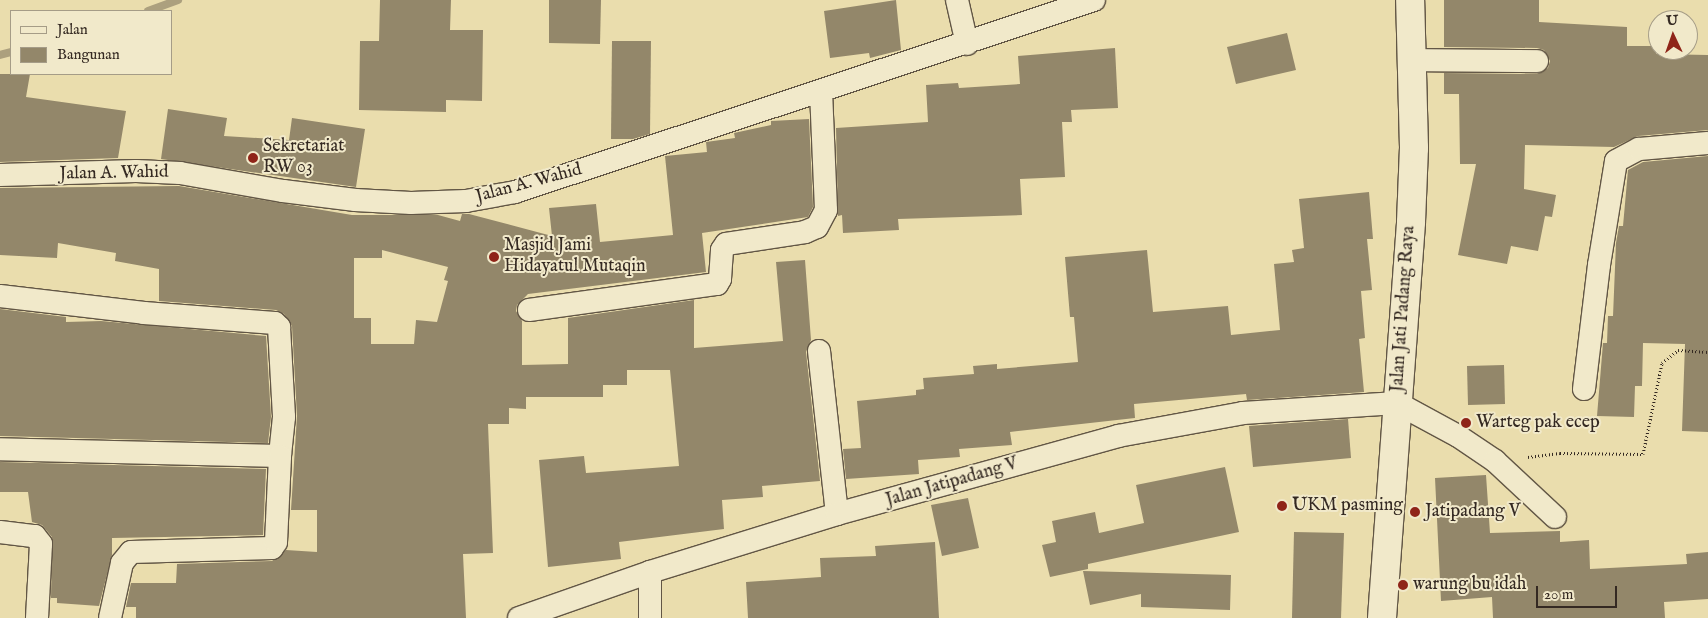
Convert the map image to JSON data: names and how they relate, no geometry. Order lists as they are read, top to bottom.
{
  "streets": {
    "street": ["Jalan A. Wahid", "Jalan Jati Padang Raya", "Jalan Jatipadang V"]
  },
  "crossings": [
    ["Jalan Jati Padang Raya", "Jalan Jatipadang V"]
  ],
  "places": [
    "Sekretariat RW 03",
    "Masjid Jami Hidayatul Mutaqin",
    "Warteg pak ecep",
    "UKM pasming",
    "Jatipadang V",
    "warung bu idah"
  ],
  "legend": ["Jalan", "Bangunan"],
  "scale_bar": "20 m",
  "north": "top"
}
